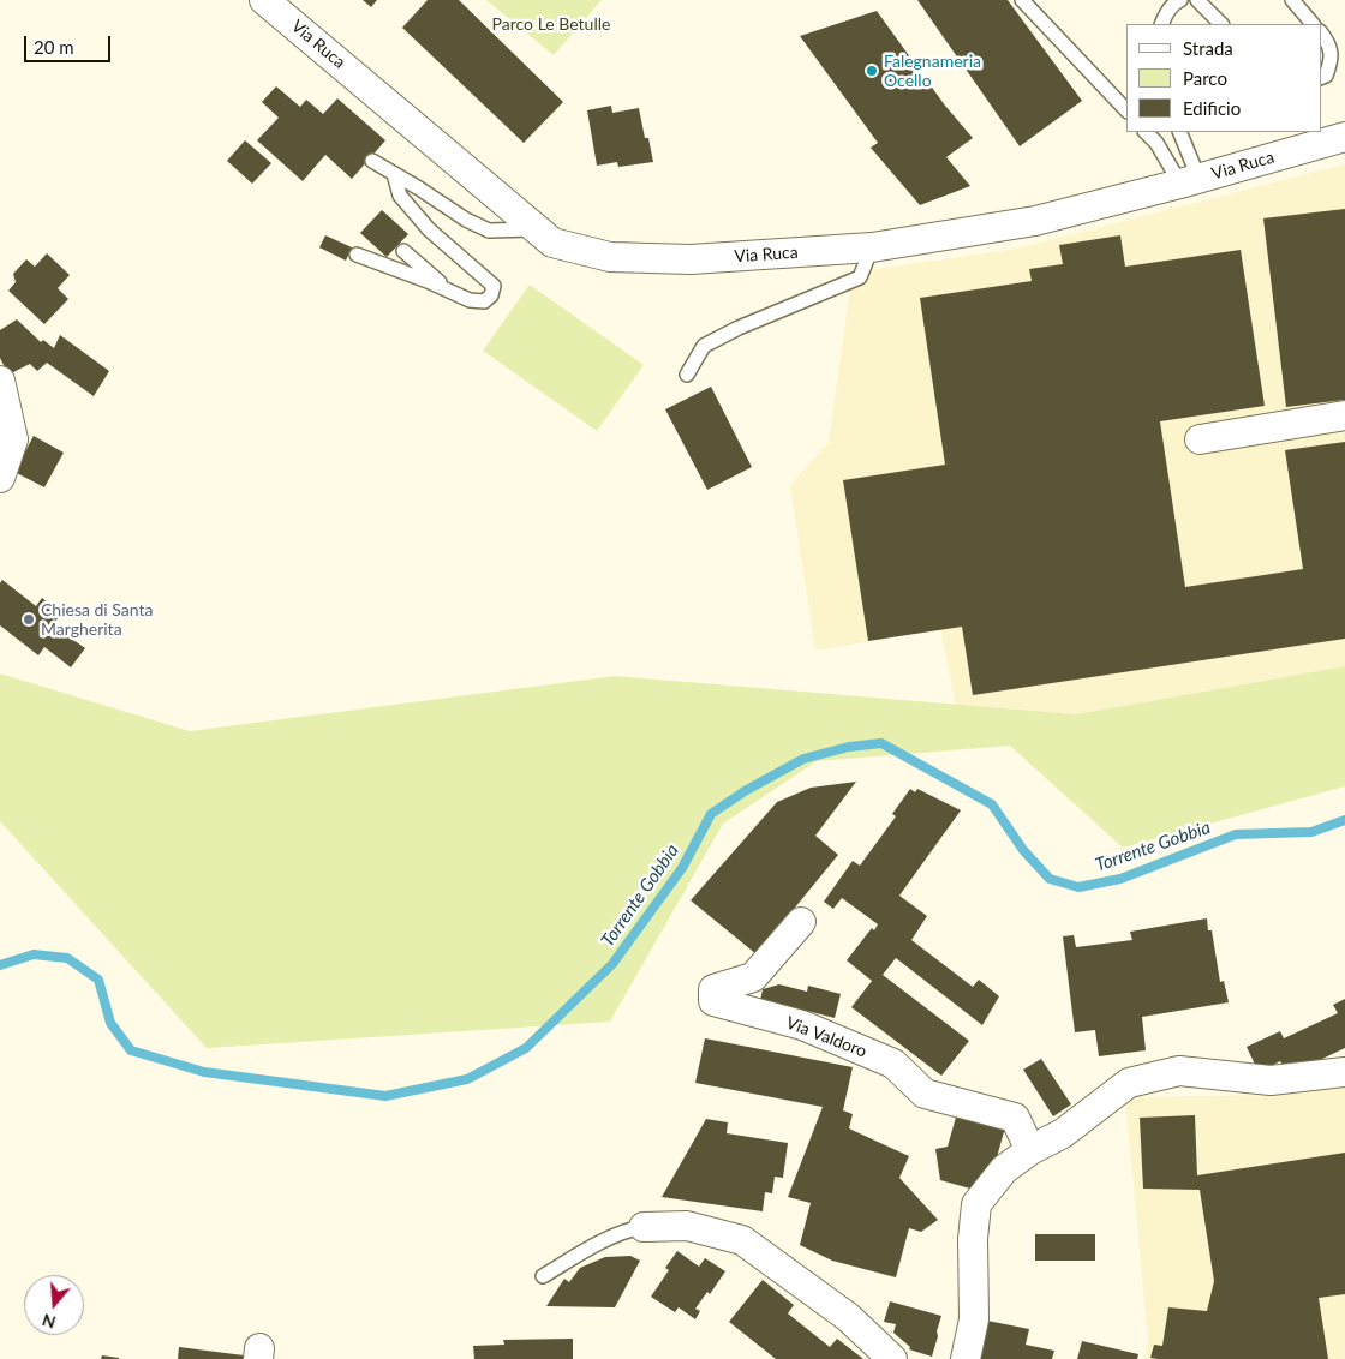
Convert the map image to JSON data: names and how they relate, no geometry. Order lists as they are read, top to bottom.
{
  "streets": {
    "street": ["Via Ruca", "Via Valdoro"]
  },
  "water": ["Torrente Gobbia"],
  "parks": ["Parco Le Betulle"],
  "places": ["Falegnameria Ocello", "Chiesa di Santa Margherita"],
  "legend": ["Strada", "Parco", "Edificio"],
  "scale_bar": "20 m",
  "north": "bottom"
}
